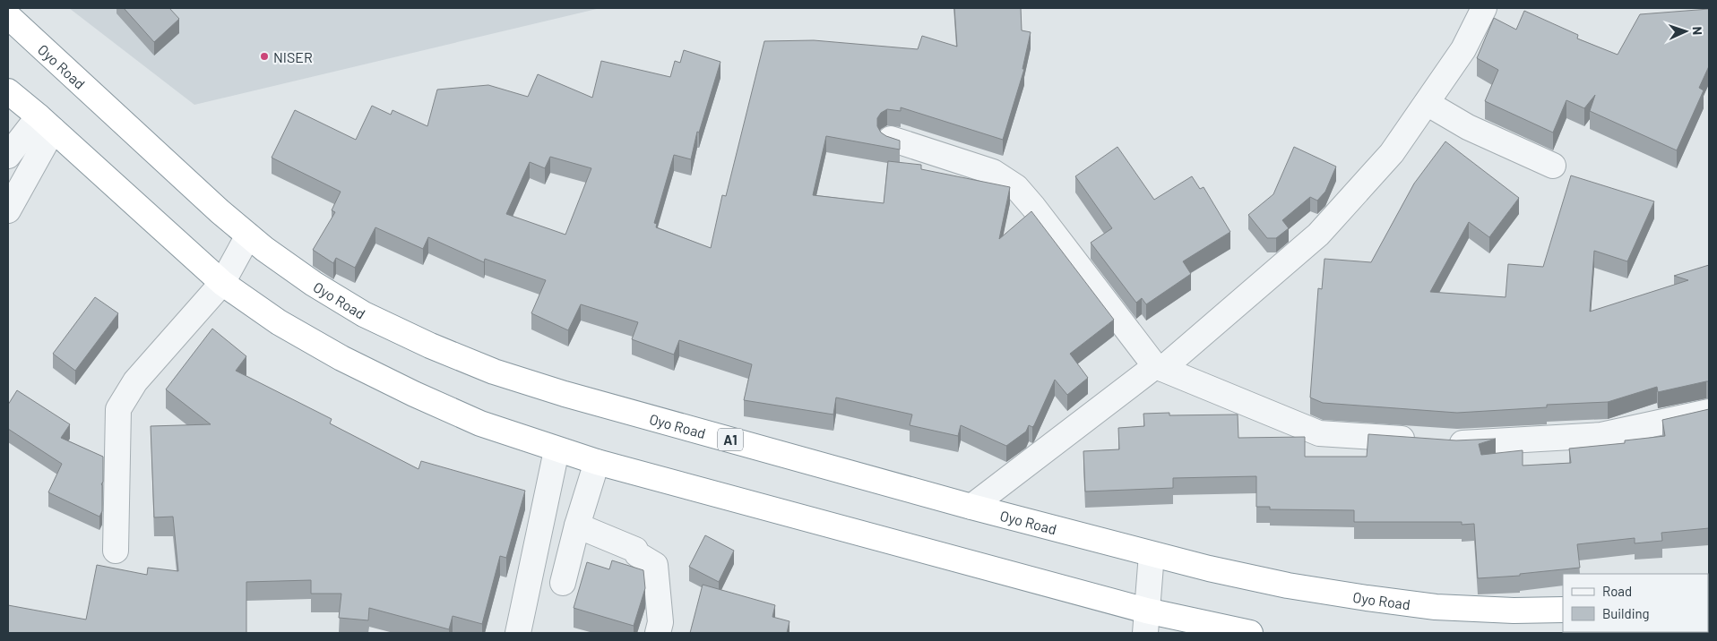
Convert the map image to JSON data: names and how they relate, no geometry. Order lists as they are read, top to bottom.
{
  "streets": {
    "highway": ["Oyo Road", "A1"]
  },
  "places": ["NISER"],
  "legend": ["Road", "Building"],
  "north": "right"
}
